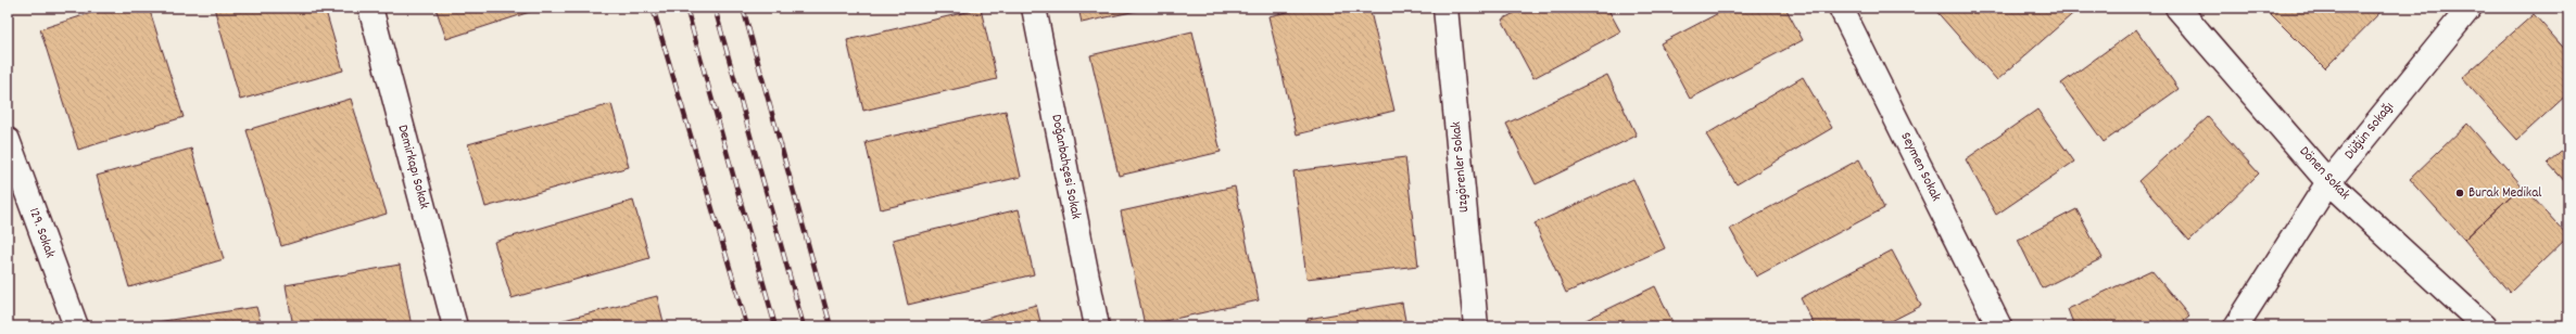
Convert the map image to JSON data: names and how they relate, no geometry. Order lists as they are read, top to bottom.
{
  "streets": {
    "street": [
      "Düğün Sokağı",
      "Demirkapı Sokak",
      "Doğanbahçesi Sokak",
      "Uzgörenler Sokak",
      "Seymen Sokak",
      "Dönen Sokak",
      "129. Sokak"
    ]
  },
  "crossings": [
    ["Düğün Sokağı", "Dönen Sokak"]
  ],
  "places": ["Burak Medikal"]
}
